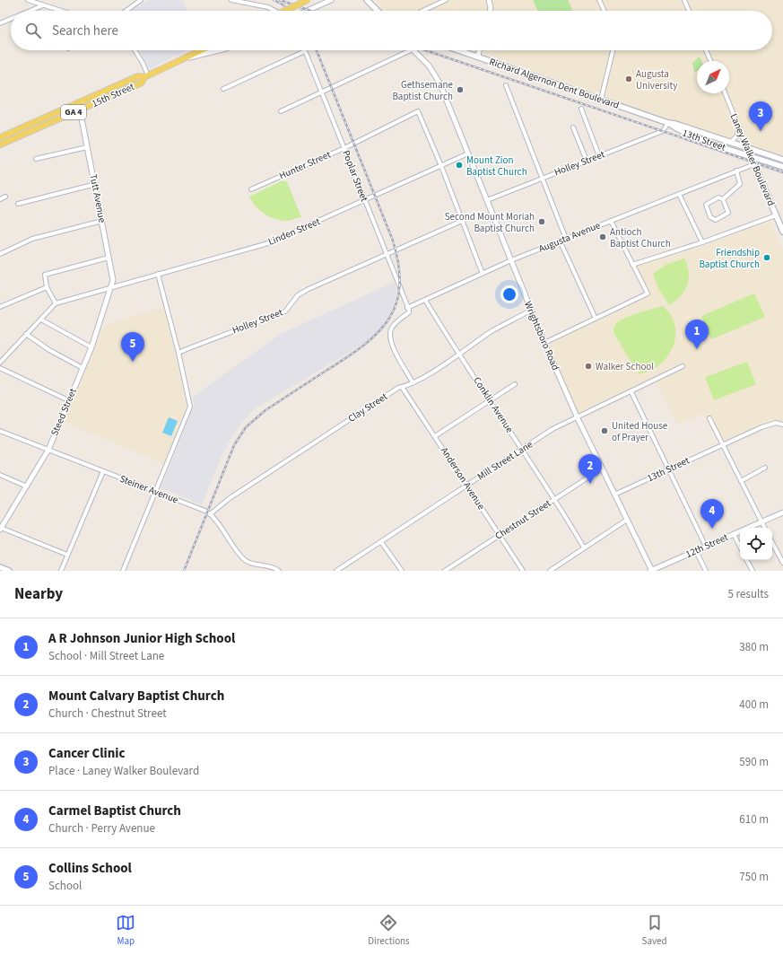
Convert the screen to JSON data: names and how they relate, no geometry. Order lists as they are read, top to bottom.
{
  "streets": {
    "main road": [
      "Richard Algernon Dent Boulevard",
      "15th Street",
      "GA 4",
      "13th Street",
      "Laney Walker Boulevard"
    ],
    "street": [
      "Holley Street",
      "Hunter Street",
      "Poplar Street",
      "Tutt Avenue",
      "Linden Street",
      "Augusta Avenue",
      "Wrightsboro Road",
      "Conklin Avenue",
      "Clay Street",
      "Steed Street",
      "Mill Street Lane",
      "Anderson Avenue",
      "Steiner Avenue",
      "Chestnut Street",
      "12th Street"
    ]
  },
  "crossings": [
    ["Richard Algernon Dent Boulevard", "13th Street"],
    ["Richard Algernon Dent Boulevard", "Holley Street"],
    ["15th Street", "Tutt Avenue"],
    ["13th Street", "Laney Walker Boulevard"],
    ["13th Street", "Holley Street"],
    ["13th Street", "Wrightsboro Road"],
    ["Laney Walker Boulevard", "Augusta Avenue"],
    ["Holley Street", "Poplar Street"],
    ["Holley Street", "Wrightsboro Road"],
    ["Hunter Street", "Poplar Street"],
    ["Hunter Street", "Linden Street"],
    ["Poplar Street", "Linden Street"],
    ["Poplar Street", "Augusta Avenue"],
    ["Tutt Avenue", "Linden Street"],
    ["Tutt Avenue", "Steed Street"],
    ["Linden Street", "Wrightsboro Road"],
    ["Linden Street", "Steed Street"],
    ["Augusta Avenue", "Wrightsboro Road"],
    ["Augusta Avenue", "Conklin Avenue"],
    ["Wrightsboro Road", "Clay Street"],
    ["Wrightsboro Road", "Mill Street Lane"],
    ["Wrightsboro Road", "Chestnut Street"],
    ["Wrightsboro Road", "12th Street"],
    ["Conklin Avenue", "Clay Street"],
    ["Conklin Avenue", "Mill Street Lane"],
    ["Conklin Avenue", "Chestnut Street"],
    ["Clay Street", "Anderson Avenue"],
    ["Clay Street", "Steiner Avenue"],
    ["Steed Street", "Steiner Avenue"],
    ["Mill Street Lane", "Anderson Avenue"],
    ["Anderson Avenue", "Chestnut Street"]
  ],
  "places": [
    "Augusta University",
    "Gethsemane Baptist Church",
    "Mount Zion Baptist Church",
    "Second Mount Moriah Baptist Church",
    "Antioch Baptist Church",
    "Friendship Baptist Church",
    "Walker School",
    "United House of Prayer"
  ],
  "north": "top right",
  "page": {
    "search": "Search here",
    "pins": [
      "3",
      "1",
      "5",
      "2",
      "4"
    ],
    "heading": ["Nearby", "5 results"],
    "list": [
      {
        "mark": "1",
        "name": "A R Johnson Junior High School",
        "note": "School · Mill Street Lane",
        "value": "380 m"
      },
      {
        "mark": "2",
        "name": "Mount Calvary Baptist Church",
        "note": "Church · Chestnut Street",
        "value": "400 m"
      },
      {
        "mark": "3",
        "name": "Cancer Clinic",
        "note": "Place · Laney Walker Boulevard",
        "value": "590 m"
      },
      {
        "mark": "4",
        "name": "Carmel Baptist Church",
        "note": "Church · Perry Avenue",
        "value": "610 m"
      },
      {
        "mark": "5",
        "name": "Collins School",
        "note": "School",
        "value": "750 m"
      }
    ],
    "nav": ["Map", "Directions", "Saved"]
  }
}
